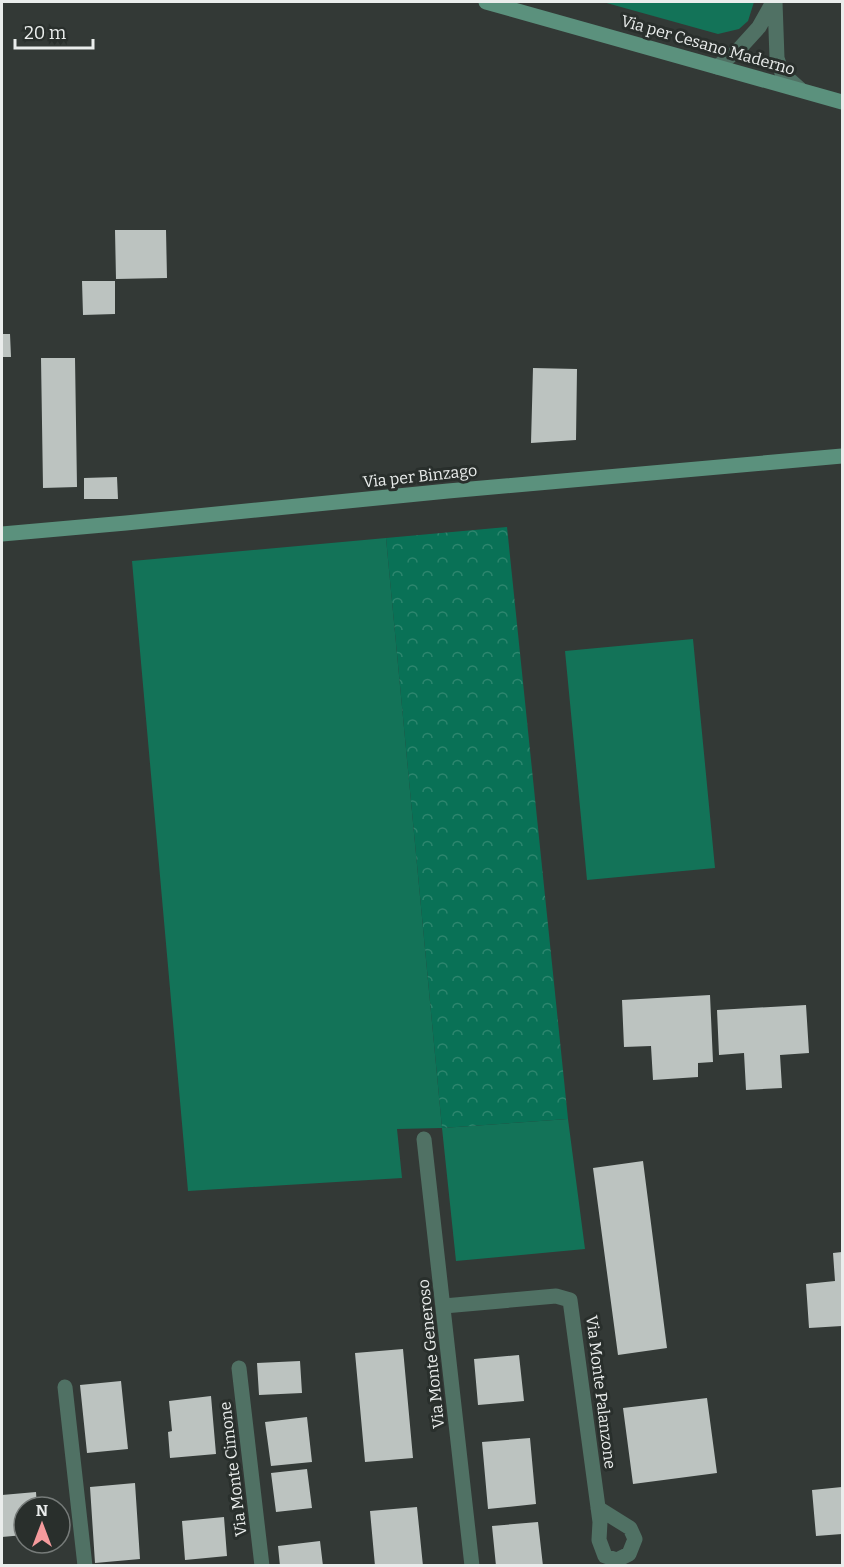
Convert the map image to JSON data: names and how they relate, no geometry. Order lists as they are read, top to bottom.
{
  "streets": {
    "main road": ["Via per Cesano Maderno", "Via per Binzago"],
    "street": ["Via Monte Generoso", "Via Monte Palanzone", "Via Monte Cimone"]
  },
  "crossings": [
    ["Via Monte Generoso", "Via Monte Palanzone"]
  ],
  "scale_bar": "20 m",
  "north": "top"
}
